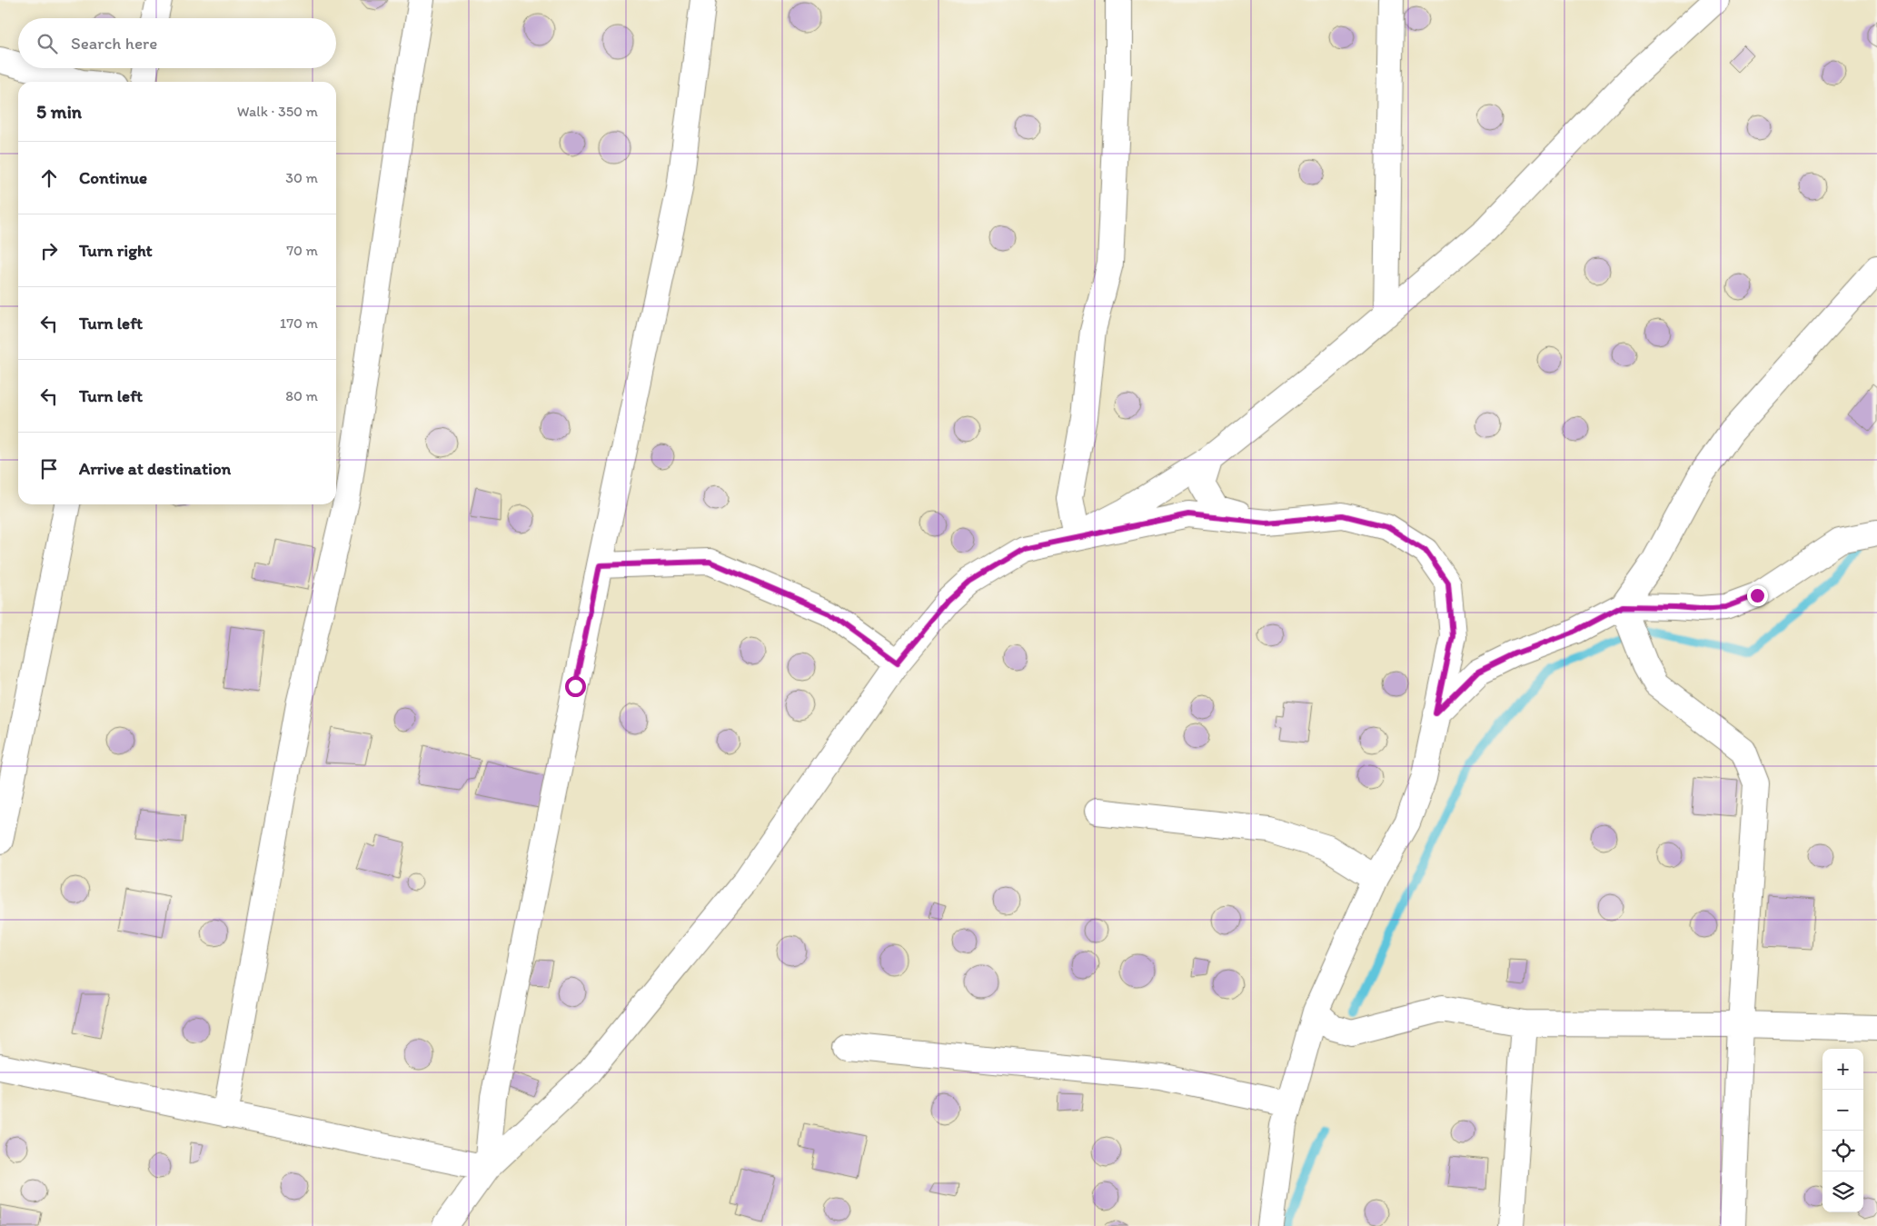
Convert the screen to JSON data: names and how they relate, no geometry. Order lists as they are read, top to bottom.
{
  "page": {
    "search": "Search here",
    "heading": ["5 min", "Walk · 350 m"],
    "list": [
      ["Continue", "30 m"],
      ["Turn right", "70 m"],
      ["Turn left", "170 m"],
      ["Turn left", "80 m"],
      "Arrive at destination"
    ],
    "map_buttons": ["+", "−"]
  }
}
